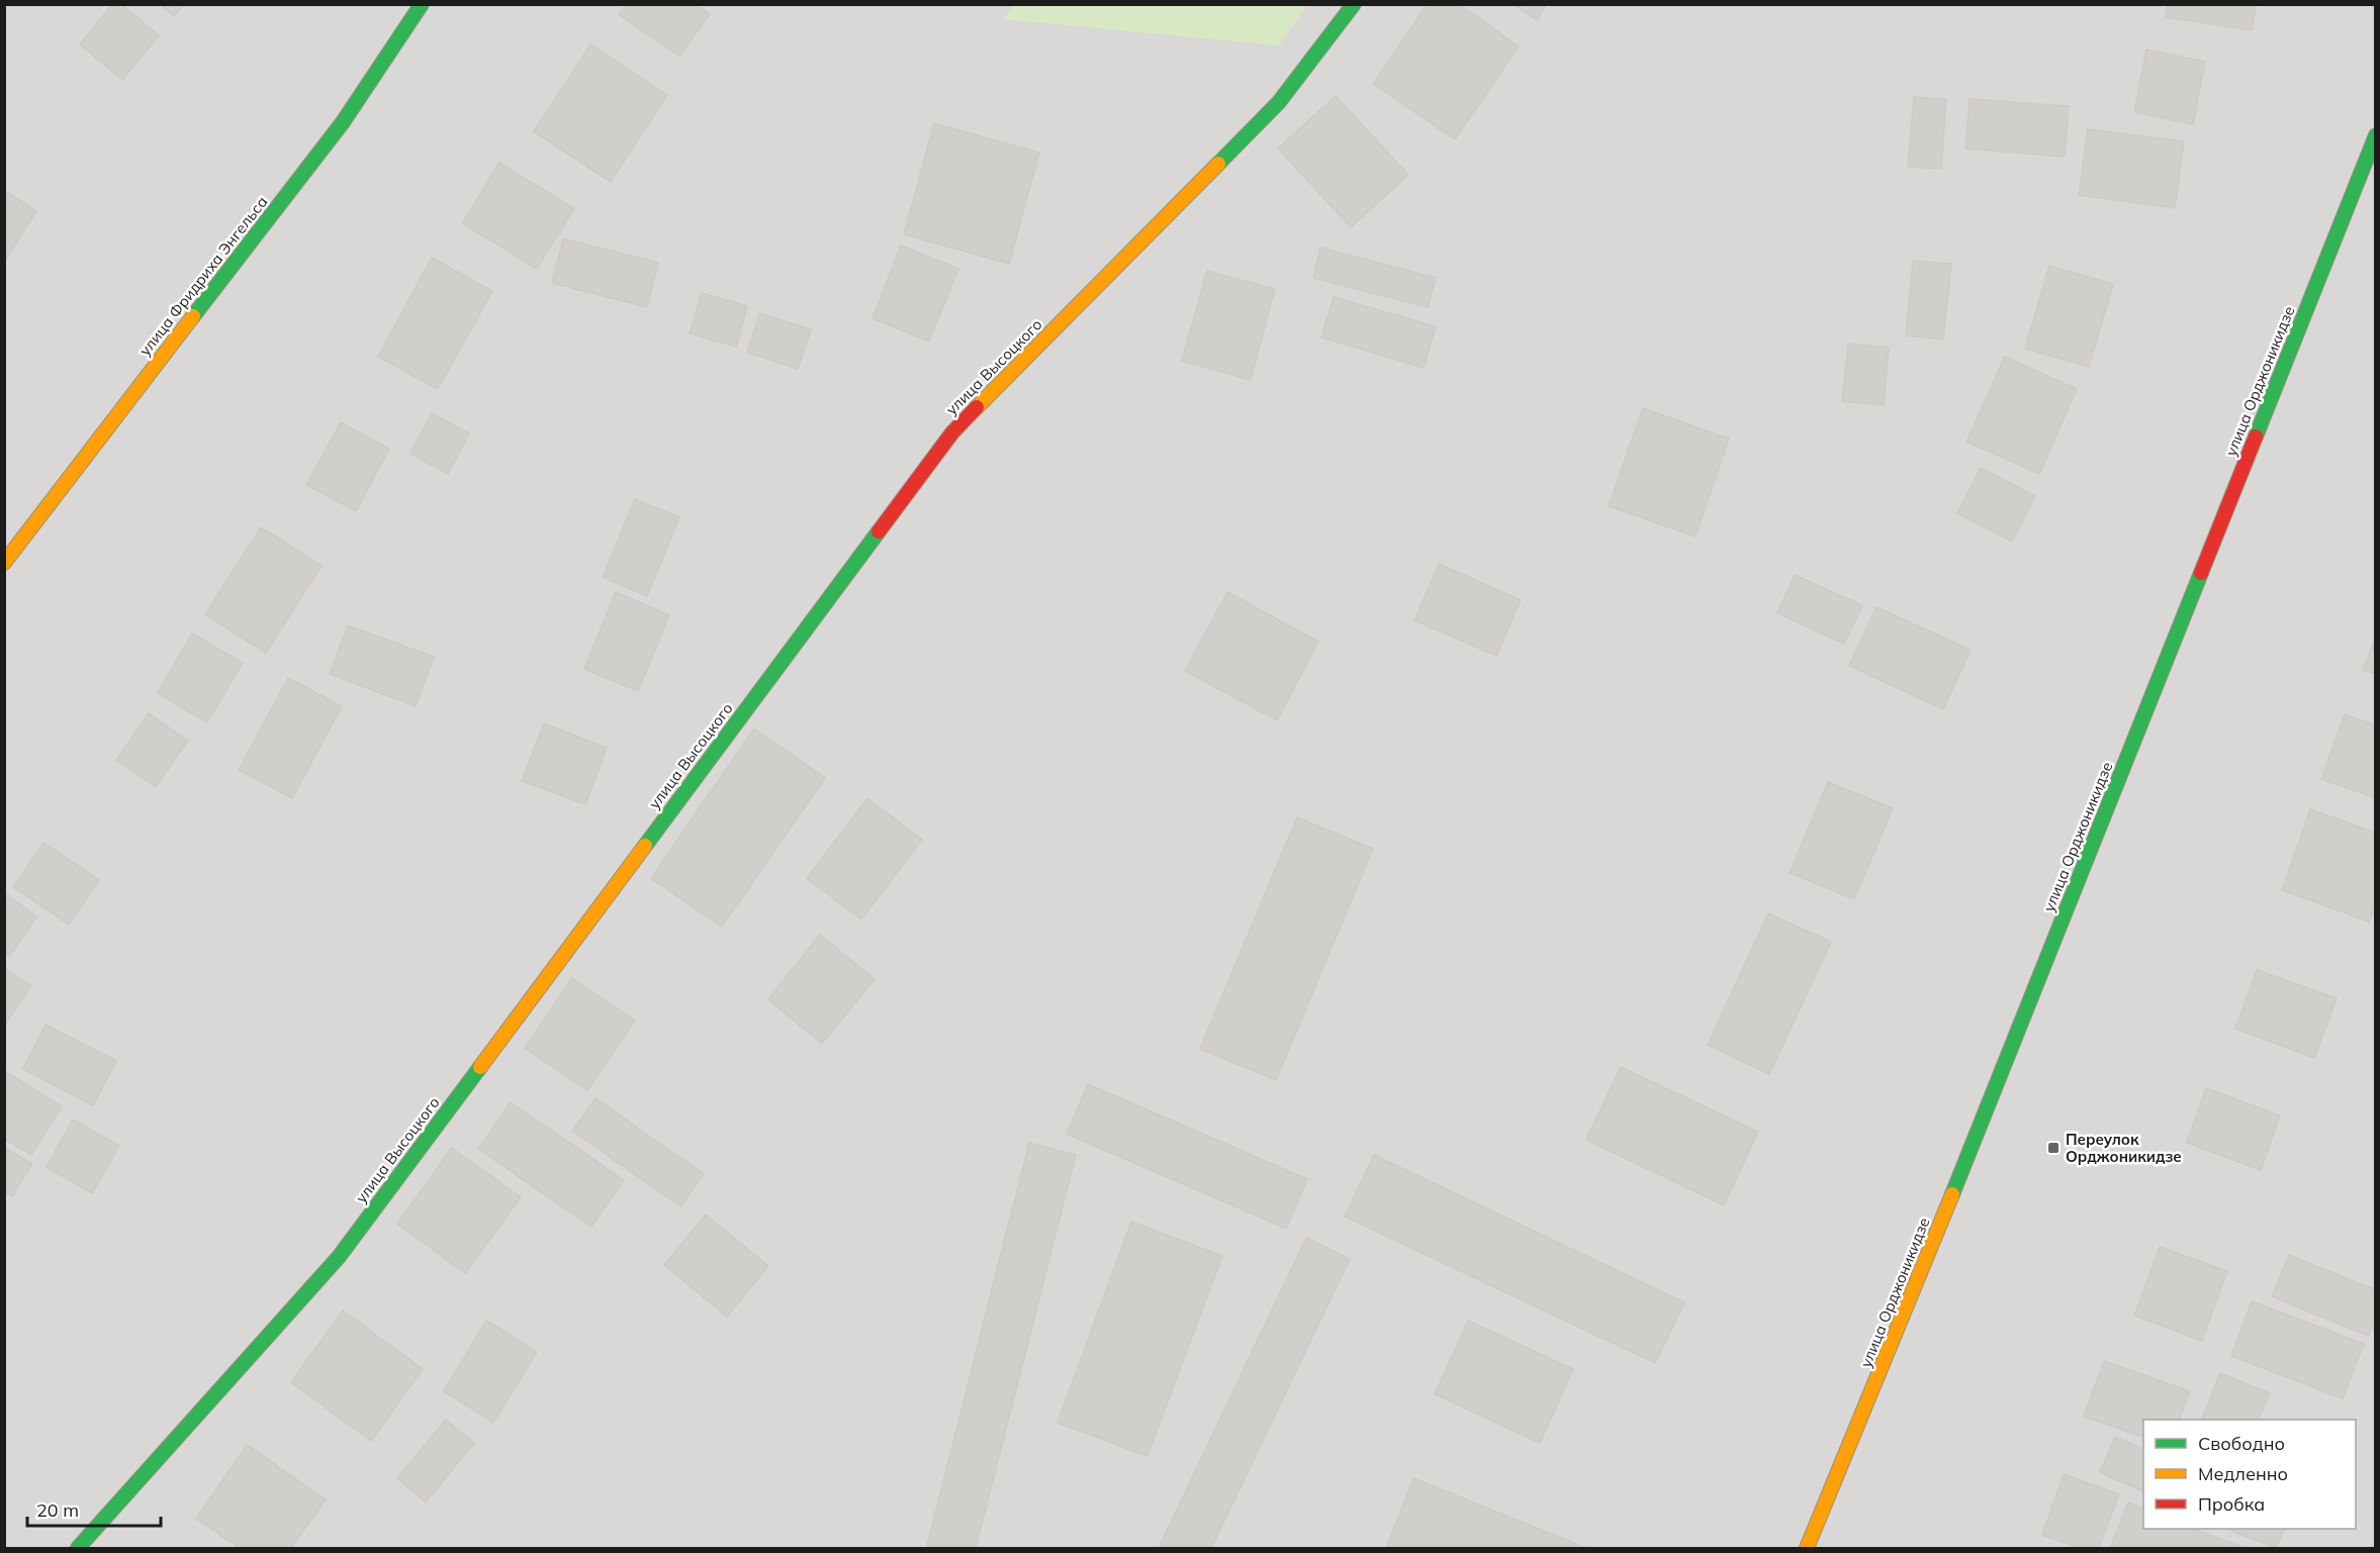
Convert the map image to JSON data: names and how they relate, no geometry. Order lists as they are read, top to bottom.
{
  "streets": {
    "street": ["улица Фридриха Энгельса", "улица Высоцкого", "улица Орджоникидзе"]
  },
  "places": {
    "transit": ["Переулок Орджоникидзе"]
  },
  "legend": ["Свободно", "Медленно", "Пробка"],
  "scale_bar": "20 m"
}
